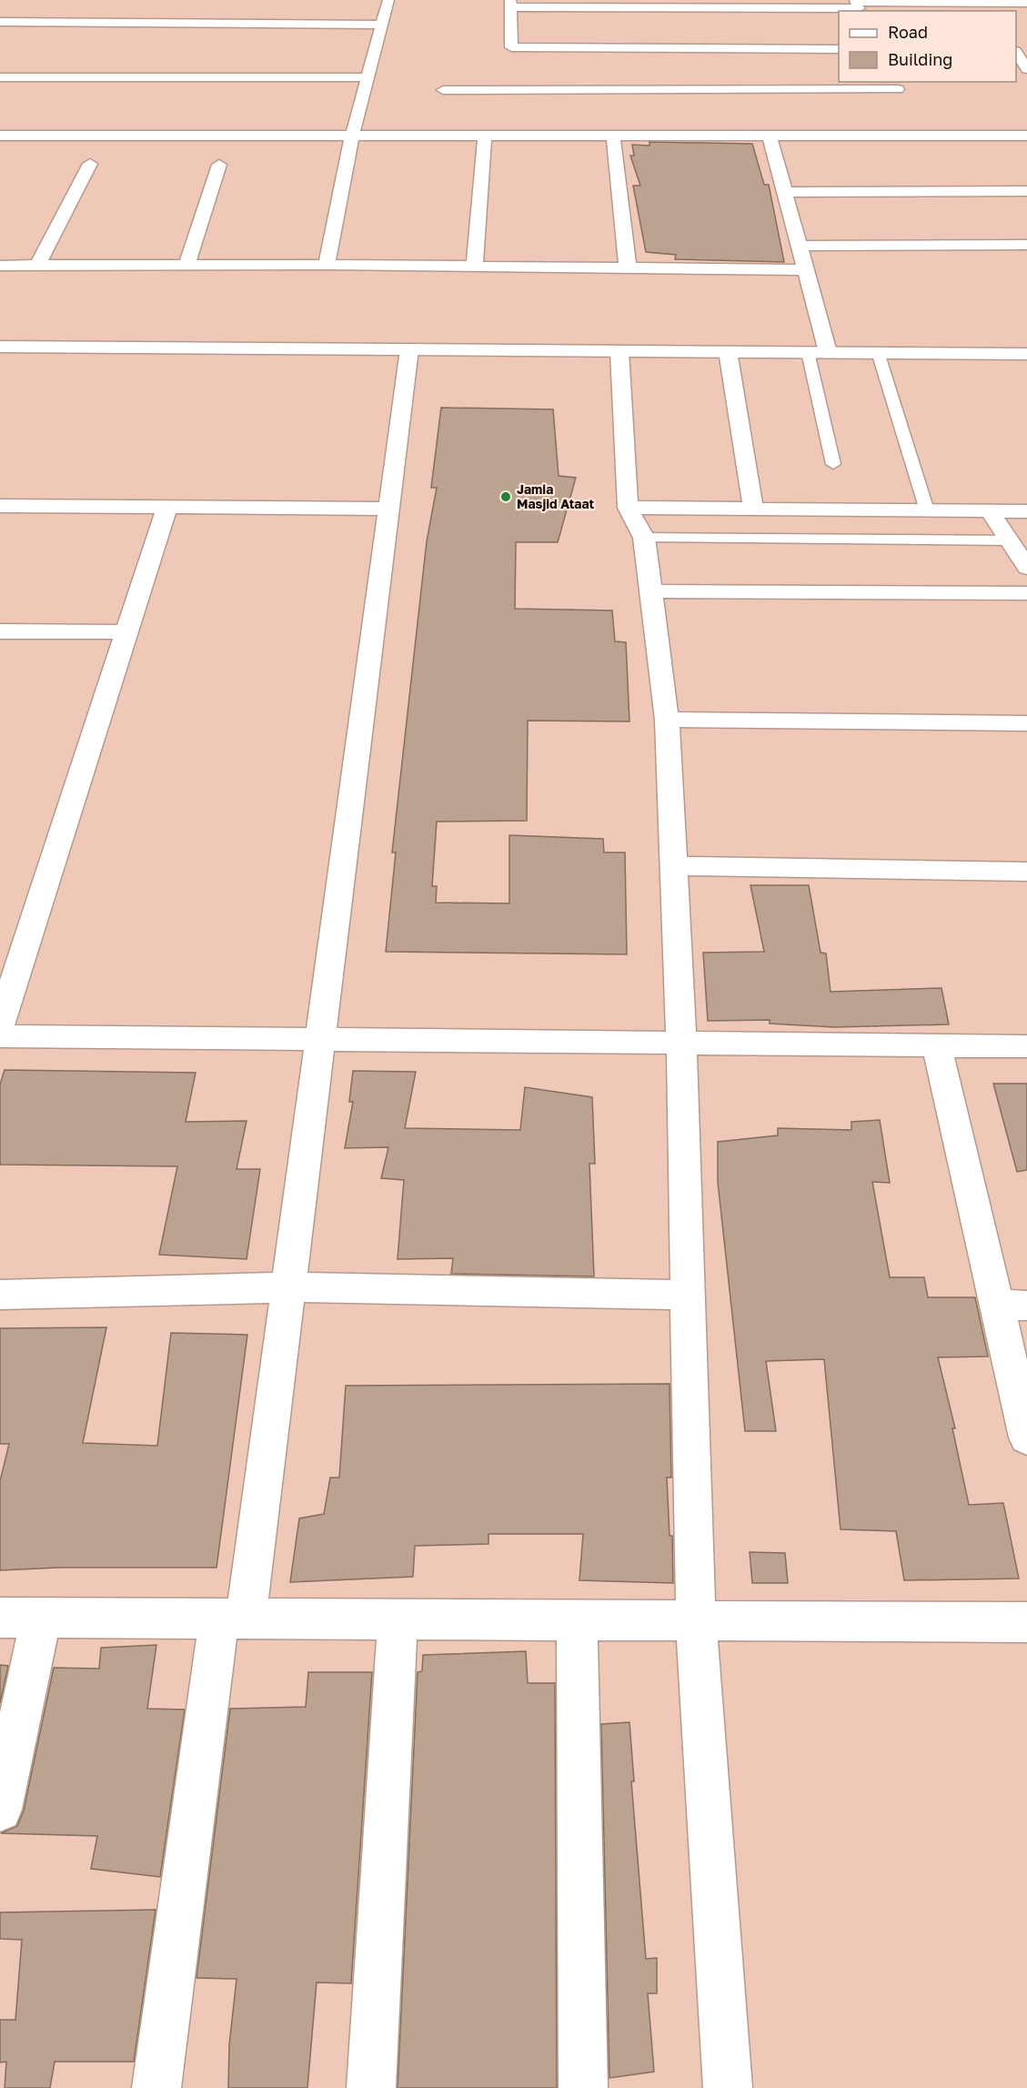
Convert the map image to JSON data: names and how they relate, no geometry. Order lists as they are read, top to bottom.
{
  "places": ["Jamia Masjid Ataat"],
  "legend": ["Road", "Building"]
}
